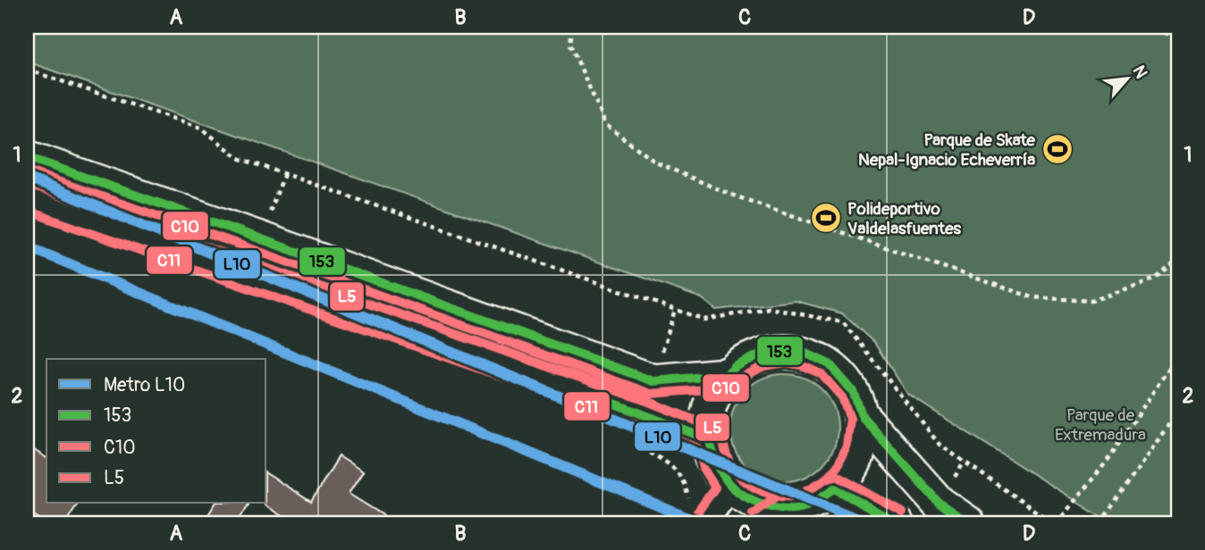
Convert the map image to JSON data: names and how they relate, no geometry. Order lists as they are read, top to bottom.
{
  "parks": ["Parque de Extremadura"],
  "places": {
    "sports": ["Parque de Skate Nepal-Ignacio Echeverría", "Polideportivo Valdelasfuentes"]
  },
  "lines": [
    "transit line 153",
    "transit line C10",
    "metro line L10",
    "transit line L5",
    "transit line C11"
  ],
  "legend": [
    "Metro L10",
    "153",
    "C10",
    "L5"
  ],
  "north": "top right",
  "grid": {
    "columns": [
      "A",
      "B",
      "C",
      "D"
    ],
    "rows": ["1", "2"]
  }
}
